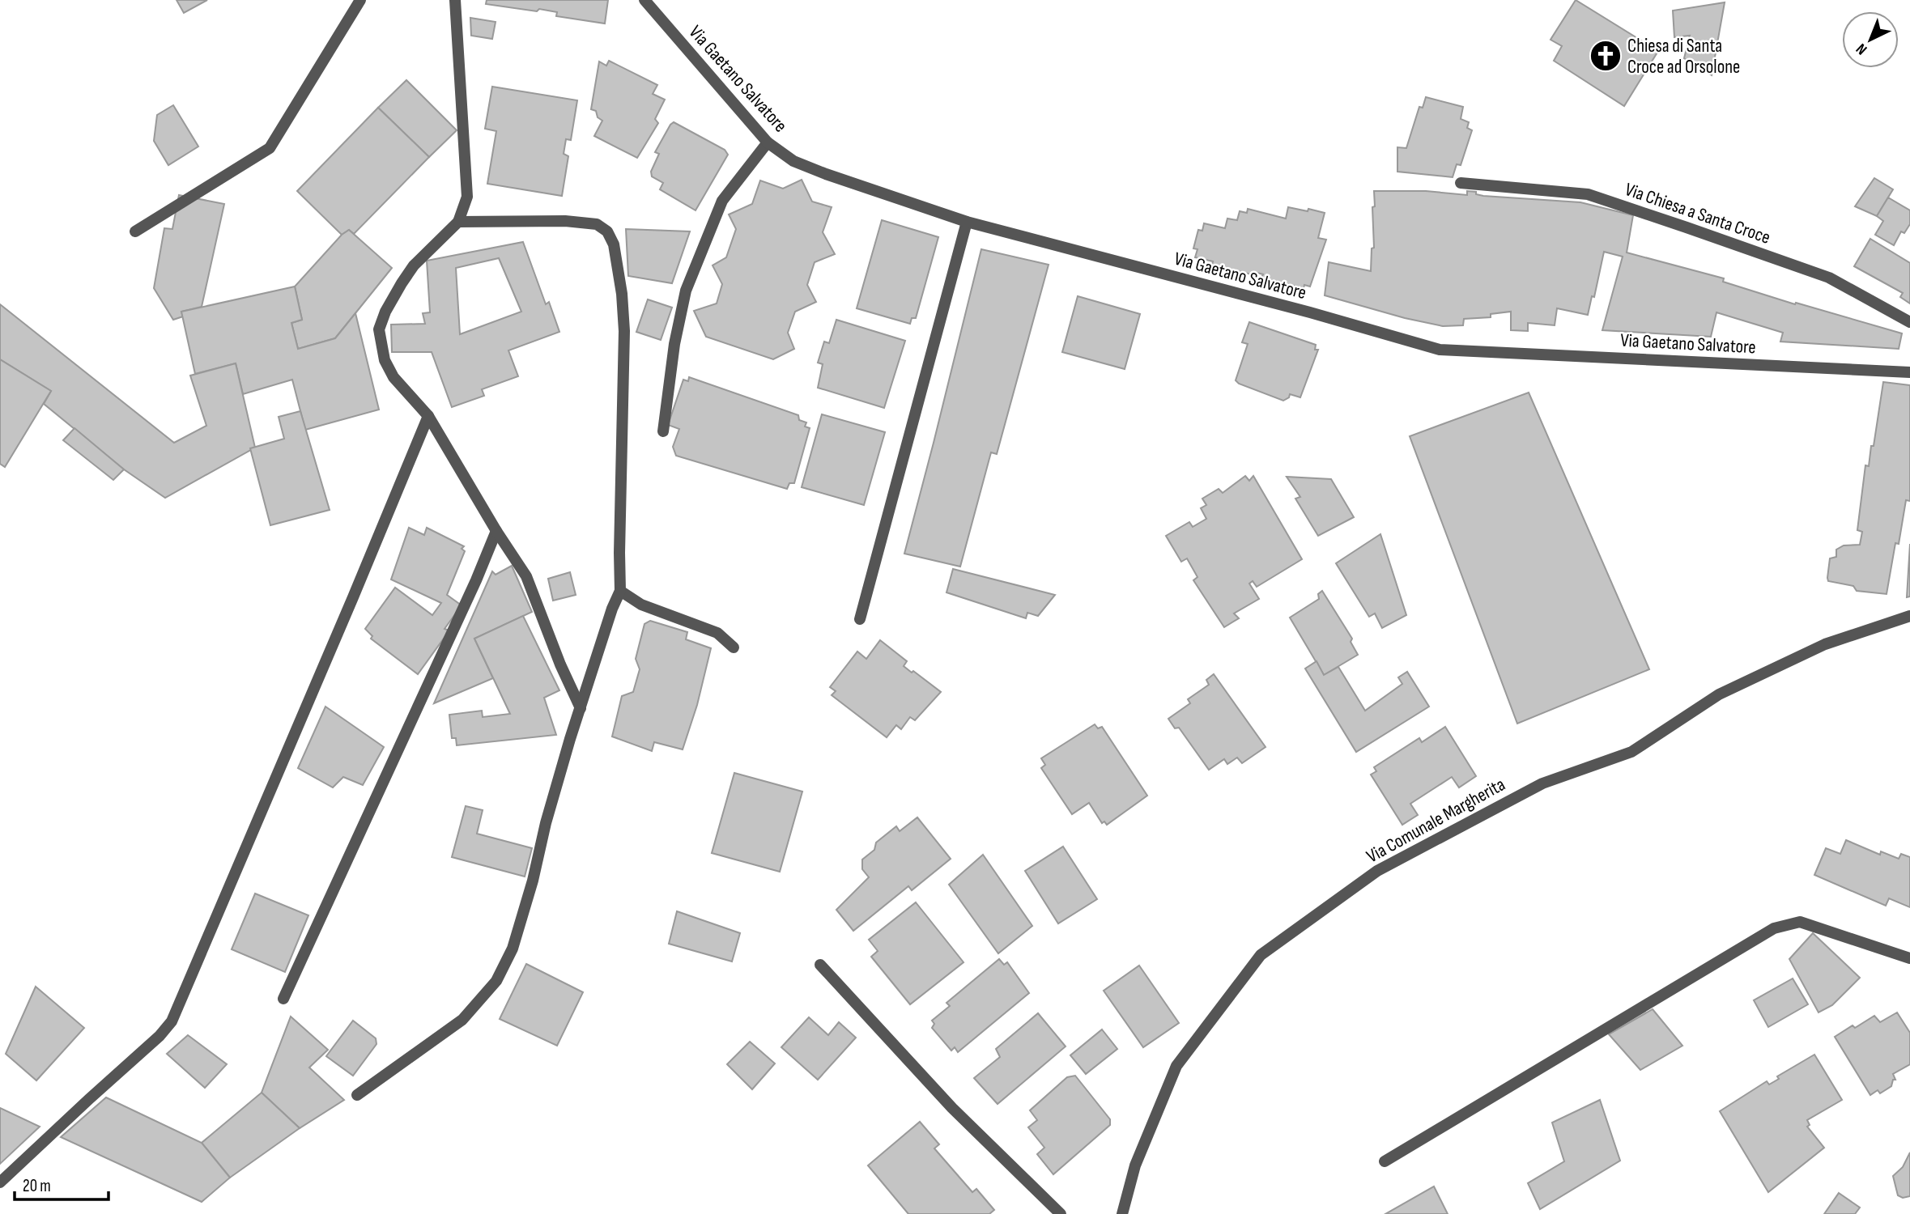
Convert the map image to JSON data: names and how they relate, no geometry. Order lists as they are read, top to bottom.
{
  "streets": {
    "street": ["Via Gaetano Salvatore", "Via Chiesa a Santa Croce", "Via Comunale Margherita"]
  },
  "places": {
    "church": ["Chiesa di Santa Croce ad Orsolone"]
  },
  "scale_bar": "20 m",
  "north": "bottom left"
}
